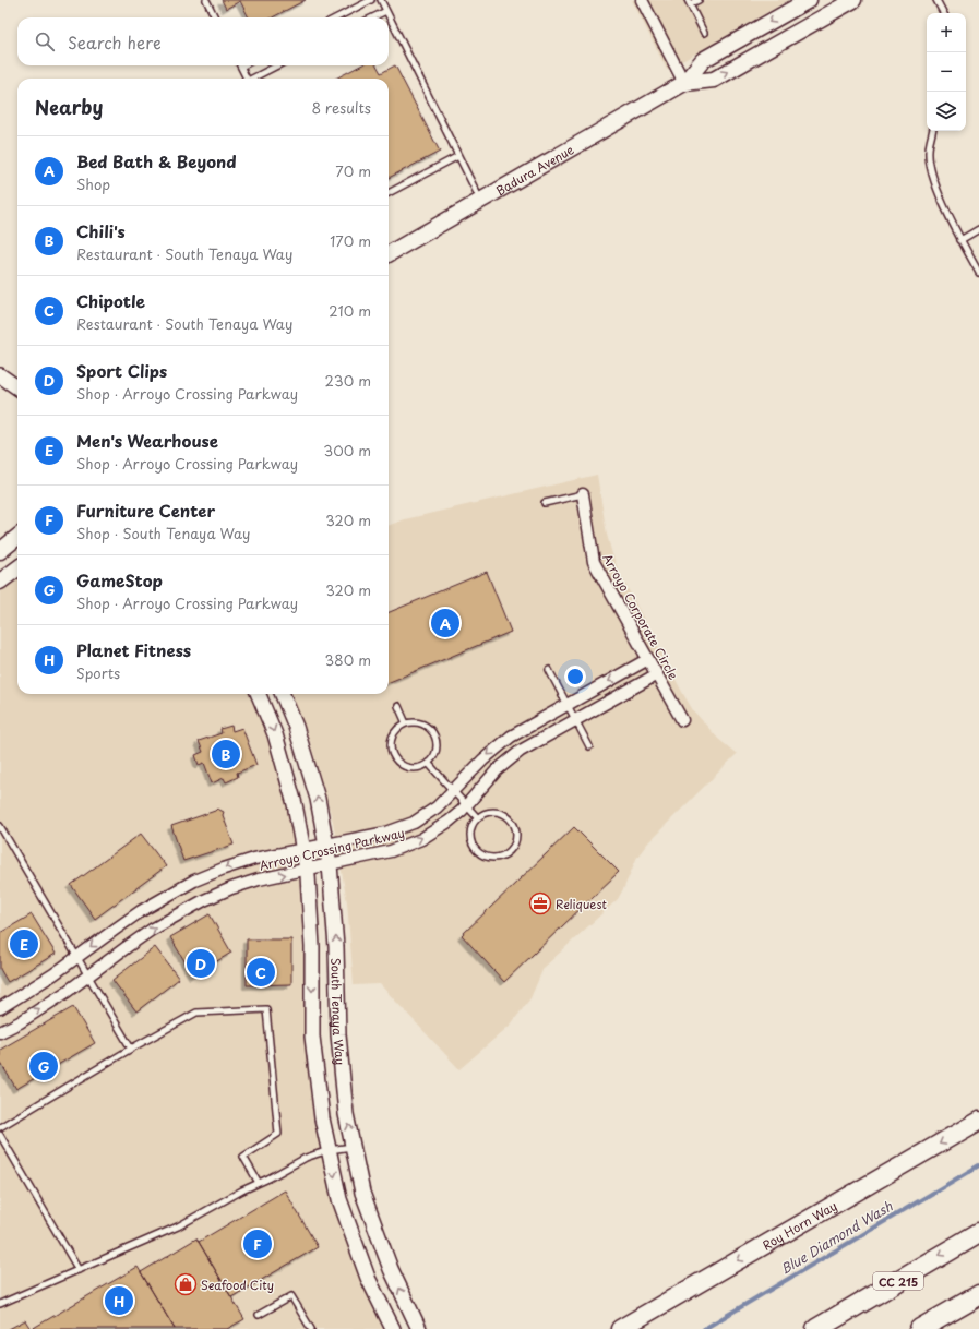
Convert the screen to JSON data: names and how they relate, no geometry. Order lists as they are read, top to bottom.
{
  "streets": {
    "highway": ["CC 215"],
    "main road": ["Badura Avenue", "Roy Horn Way"],
    "street": ["Arroyo Corporate Circle", "Arroyo Crossing Parkway", "South Tenaya Way"]
  },
  "crossings": [
    ["Arroyo Corporate Circle", "Arroyo Crossing Parkway"],
    ["Arroyo Crossing Parkway", "South Tenaya Way"]
  ],
  "one_way": ["Roy Horn Way"],
  "water": ["Blue Diamond Wash"],
  "places": {
    "office": ["Reliquest"],
    "shop": ["Seafood City"]
  },
  "page": {
    "map_buttons": ["+", "−"],
    "search": "Search here",
    "heading": ["Nearby", "8 results"],
    "list": [
      {
        "mark": "A",
        "name": "Bed Bath & Beyond",
        "note": "Shop",
        "value": "70 m"
      },
      {
        "mark": "B",
        "name": "Chili's",
        "note": "Restaurant · South Tenaya Way",
        "value": "170 m"
      },
      {
        "mark": "C",
        "name": "Chipotle",
        "note": "Restaurant · South Tenaya Way",
        "value": "210 m"
      },
      {
        "mark": "D",
        "name": "Sport Clips",
        "note": "Shop · Arroyo Crossing Parkway",
        "value": "230 m"
      },
      {
        "mark": "E",
        "name": "Men's Wearhouse",
        "note": "Shop · Arroyo Crossing Parkway",
        "value": "300 m"
      },
      {
        "mark": "F",
        "name": "Furniture Center",
        "note": "Shop · South Tenaya Way",
        "value": "320 m"
      },
      {
        "mark": "G",
        "name": "GameStop",
        "note": "Shop · Arroyo Crossing Parkway",
        "value": "320 m"
      },
      {
        "mark": "H",
        "name": "Planet Fitness",
        "note": "Sports",
        "value": "380 m"
      }
    ],
    "pins": [
      "A",
      "B",
      "E",
      "D",
      "C",
      "G",
      "F",
      "H"
    ]
  }
}
